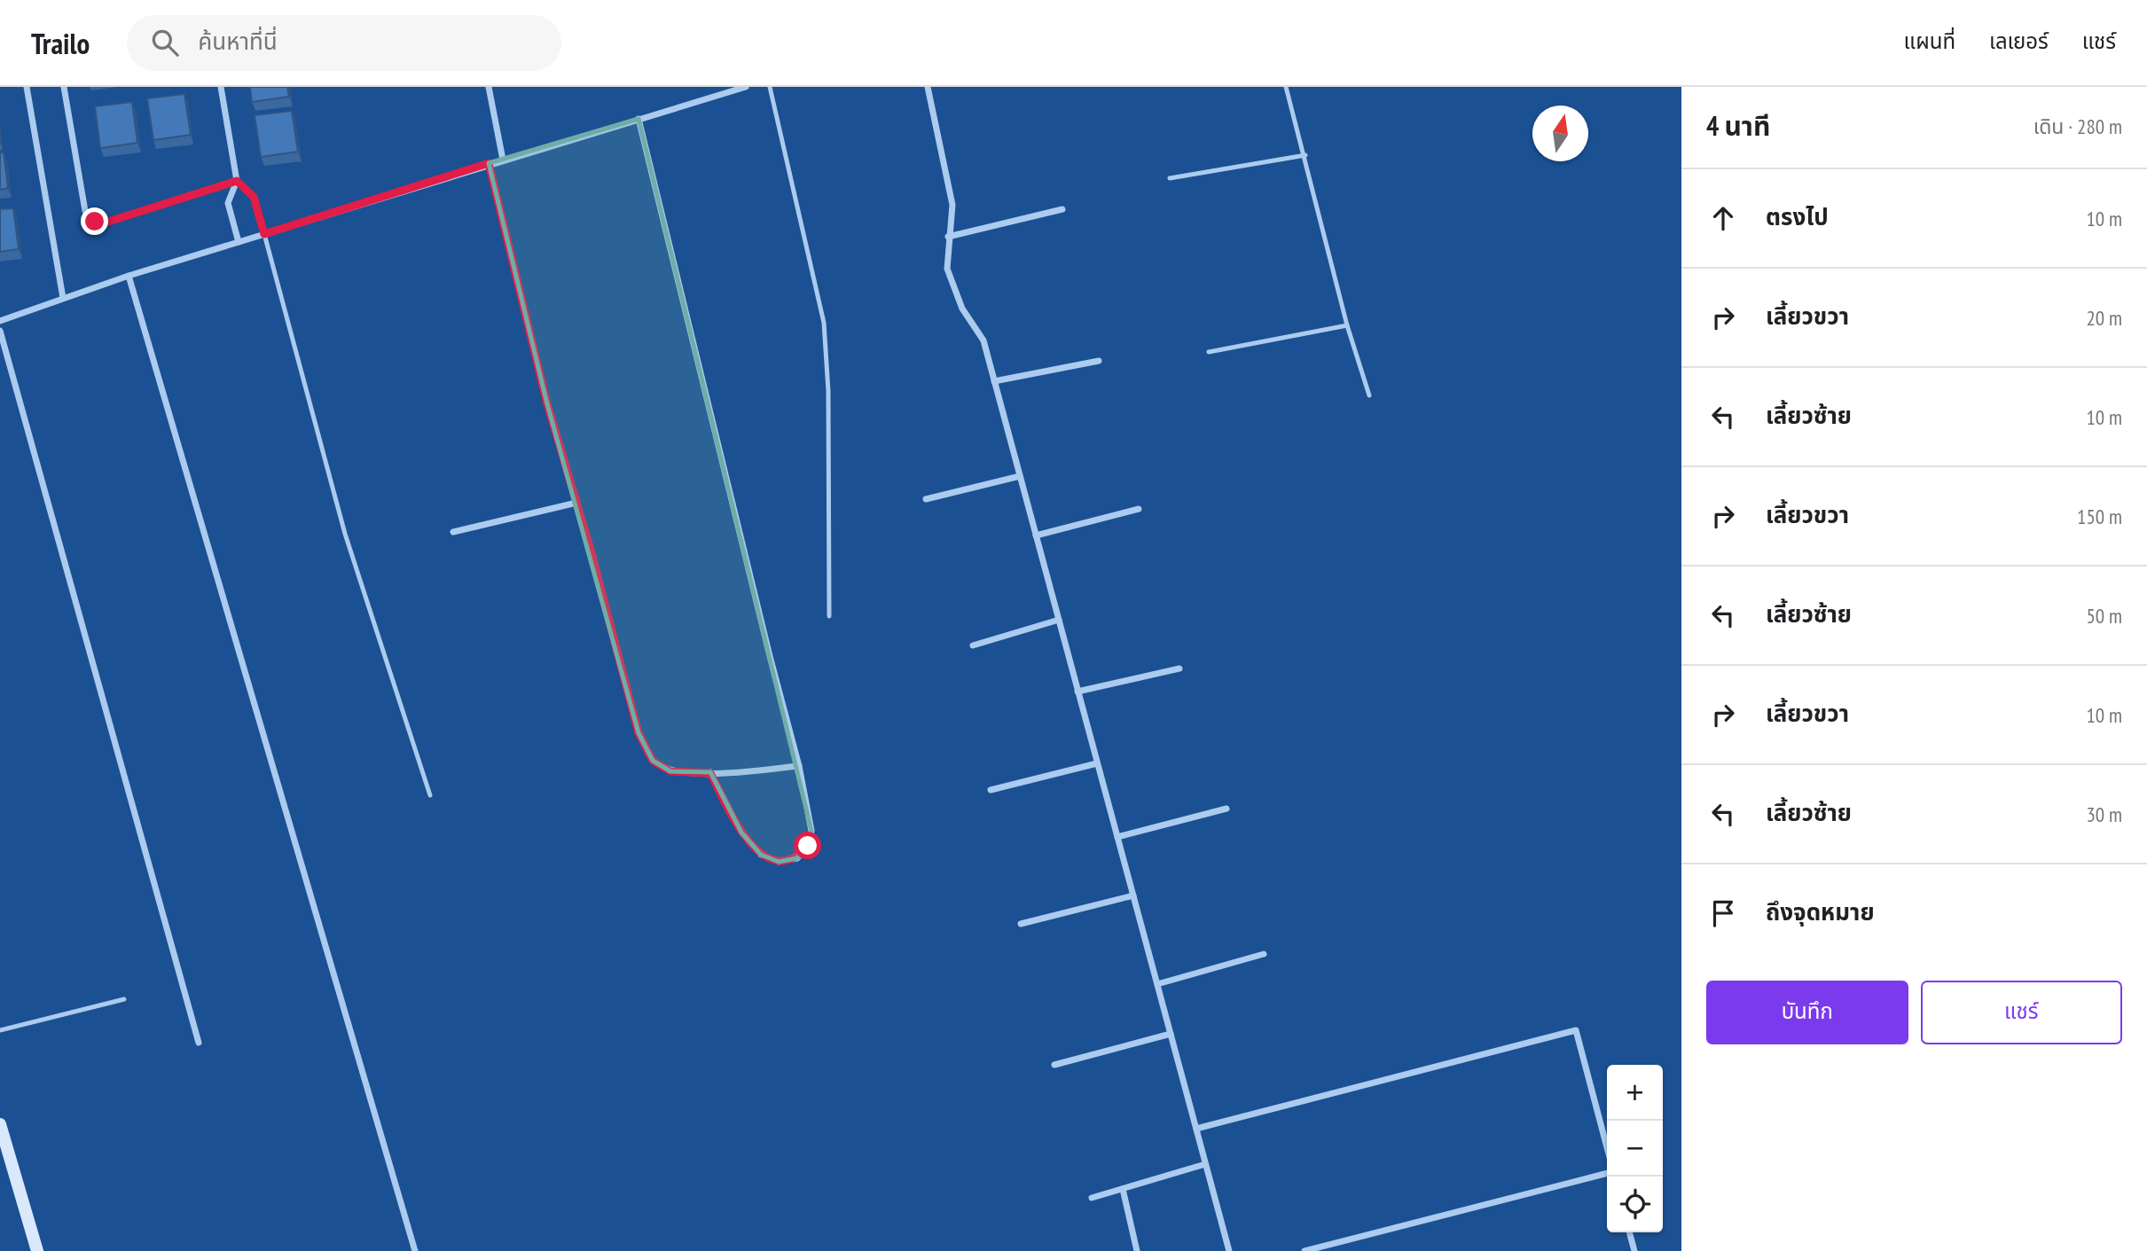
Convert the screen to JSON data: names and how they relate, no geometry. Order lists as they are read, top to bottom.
{
  "north": "top",
  "page": {
    "header": "Trailo",
    "search": "ค้นหาที่นี่",
    "nav": ["แผนที่", "เลเยอร์", "แชร์"],
    "heading": ["4 นาที", "เดิน · 280 m"],
    "list": [
      ["ตรงไป", "10 m"],
      ["เลี้ยวขวา", "20 m"],
      ["เลี้ยวซ้าย", "10 m"],
      ["เลี้ยวขวา", "150 m"],
      ["เลี้ยวซ้าย", "50 m"],
      ["เลี้ยวขวา", "10 m"],
      ["เลี้ยวซ้าย", "30 m"],
      "ถึงจุดหมาย"
    ],
    "buttons": ["บันทึก", "แชร์"],
    "map_buttons": ["+", "−"]
  }
}
